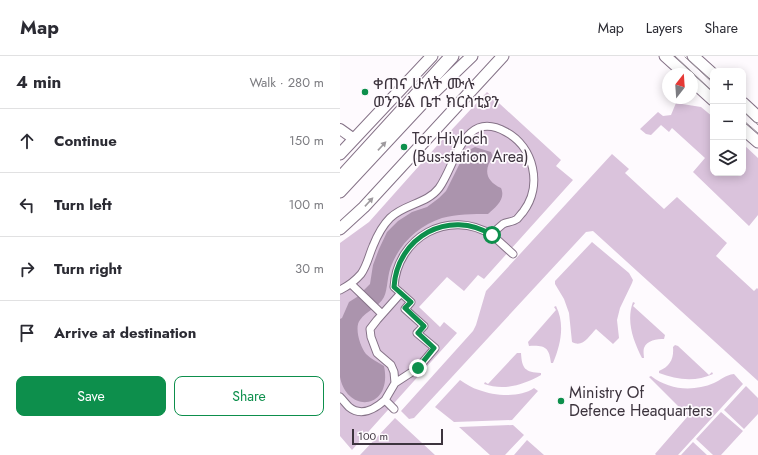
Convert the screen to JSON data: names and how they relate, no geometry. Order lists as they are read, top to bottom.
{
  "places": ["ቀጠና ሁለት ሙሉ ወንጌል ቤተ ክርስቲያን", "Tor Hiyloch (Bus-station Area)", "Ministry Of Defence Heaquarters"],
  "scale_bar": "100 m",
  "north": "top",
  "page": {
    "header": "Map",
    "nav": ["Map", "Layers", "Share"],
    "heading": ["4 min", "Walk · 280 m"],
    "map_buttons": ["+", "−"],
    "list": [
      ["Continue", "150 m"],
      ["Turn left", "100 m"],
      ["Turn right", "30 m"],
      "Arrive at destination"
    ],
    "buttons": ["Save", "Share"],
    "scale": "100 m"
  }
}
